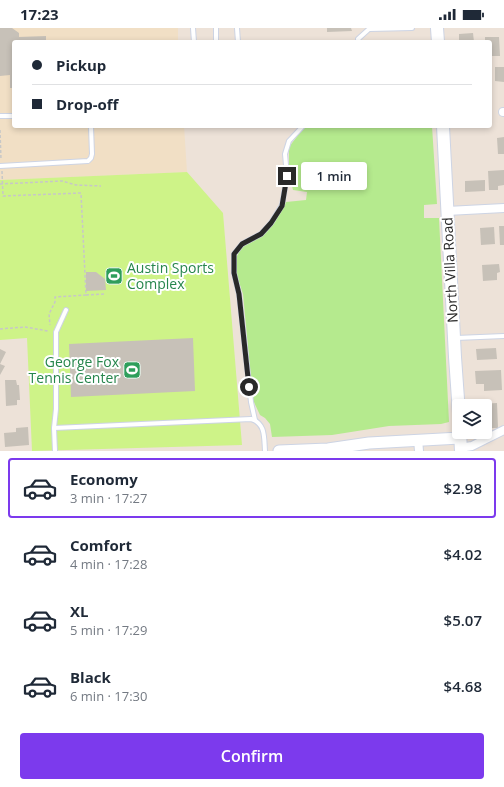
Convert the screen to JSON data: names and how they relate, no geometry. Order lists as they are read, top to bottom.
{
  "streets": {
    "main road": ["North Villa Road"]
  },
  "places": {
    "sports": ["Austin Sports Complex", "George Fox Tennis Center"]
  },
  "page": {
    "status": "17:23",
    "banner": ["Pickup", "Drop-off"],
    "bubble": "1 min",
    "list": [
      {
        "name": "Economy",
        "note": "3 min · 17:27",
        "value": "$2.98"
      },
      {
        "name": "Comfort",
        "note": "4 min · 17:28",
        "value": "$4.02"
      },
      {
        "name": "XL",
        "note": "5 min · 17:29",
        "value": "$5.07"
      },
      {
        "name": "Black",
        "note": "6 min · 17:30",
        "value": "$4.68"
      }
    ],
    "buttons": "Confirm"
  }
}
